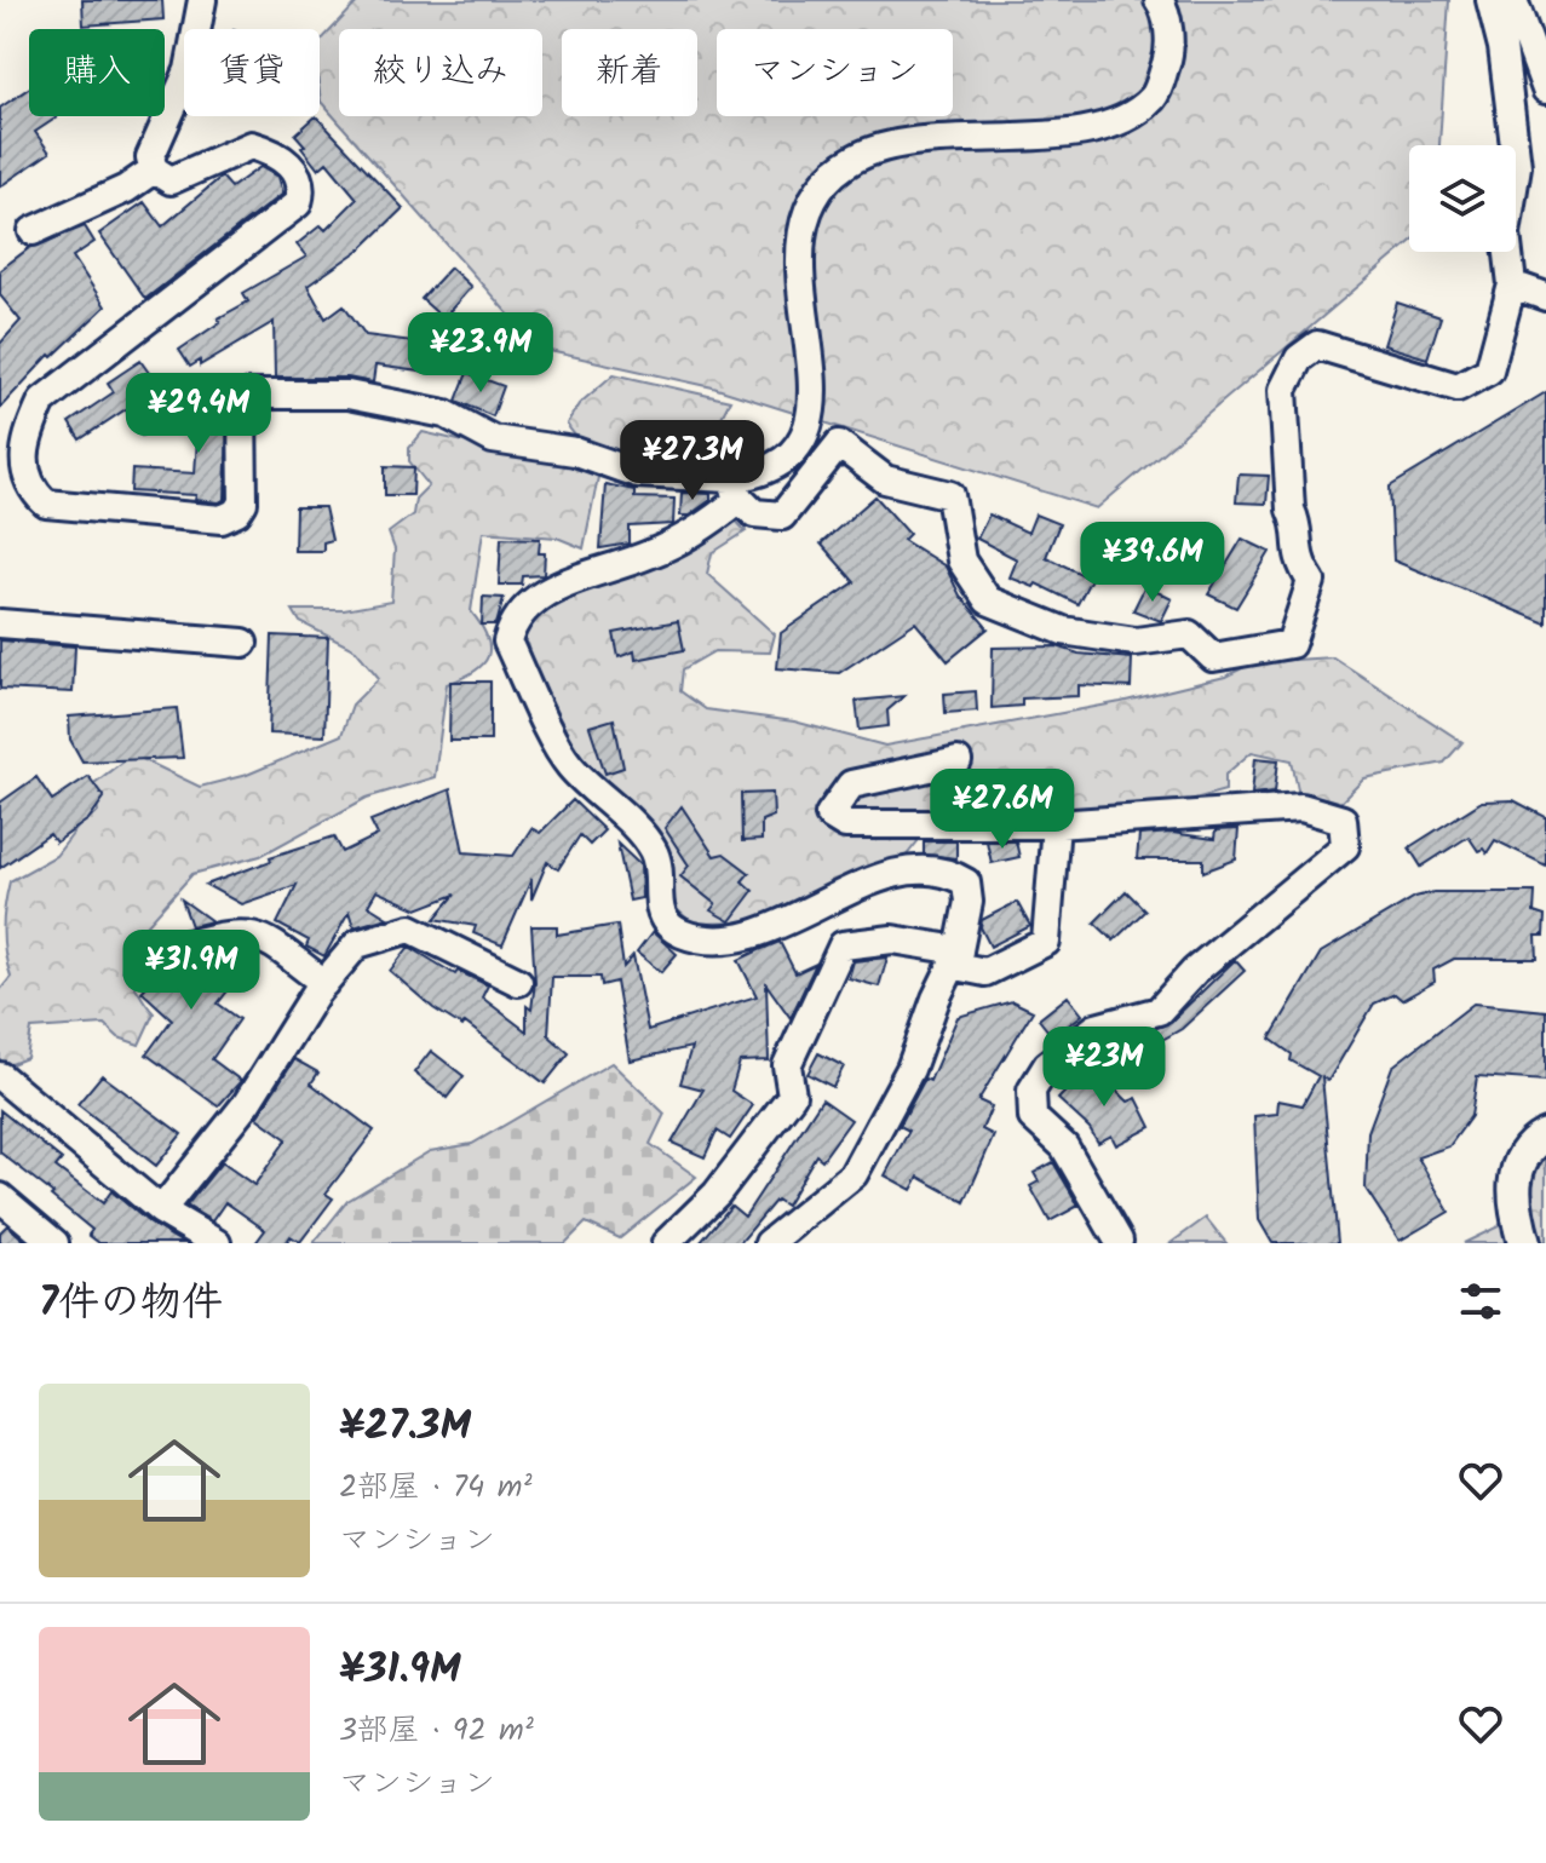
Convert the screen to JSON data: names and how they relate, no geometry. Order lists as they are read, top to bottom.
{
  "page": {
    "chip": [
      "購入",
      "賃貸",
      "絞り込み",
      "新着",
      "マンション"
    ],
    "price": [
      "¥23.9M",
      "¥29.4M",
      "¥27.3M",
      "¥39.6M",
      "¥27.6M",
      "¥31.9M",
      "¥23M"
    ],
    "heading": "7件の物件",
    "list": [
      {
        "name": "¥27.3M",
        "note": "2部屋 · 74 m² · マンション"
      },
      {
        "name": "¥31.9M",
        "note": "3部屋 · 92 m² · マンション"
      }
    ]
  }
}
